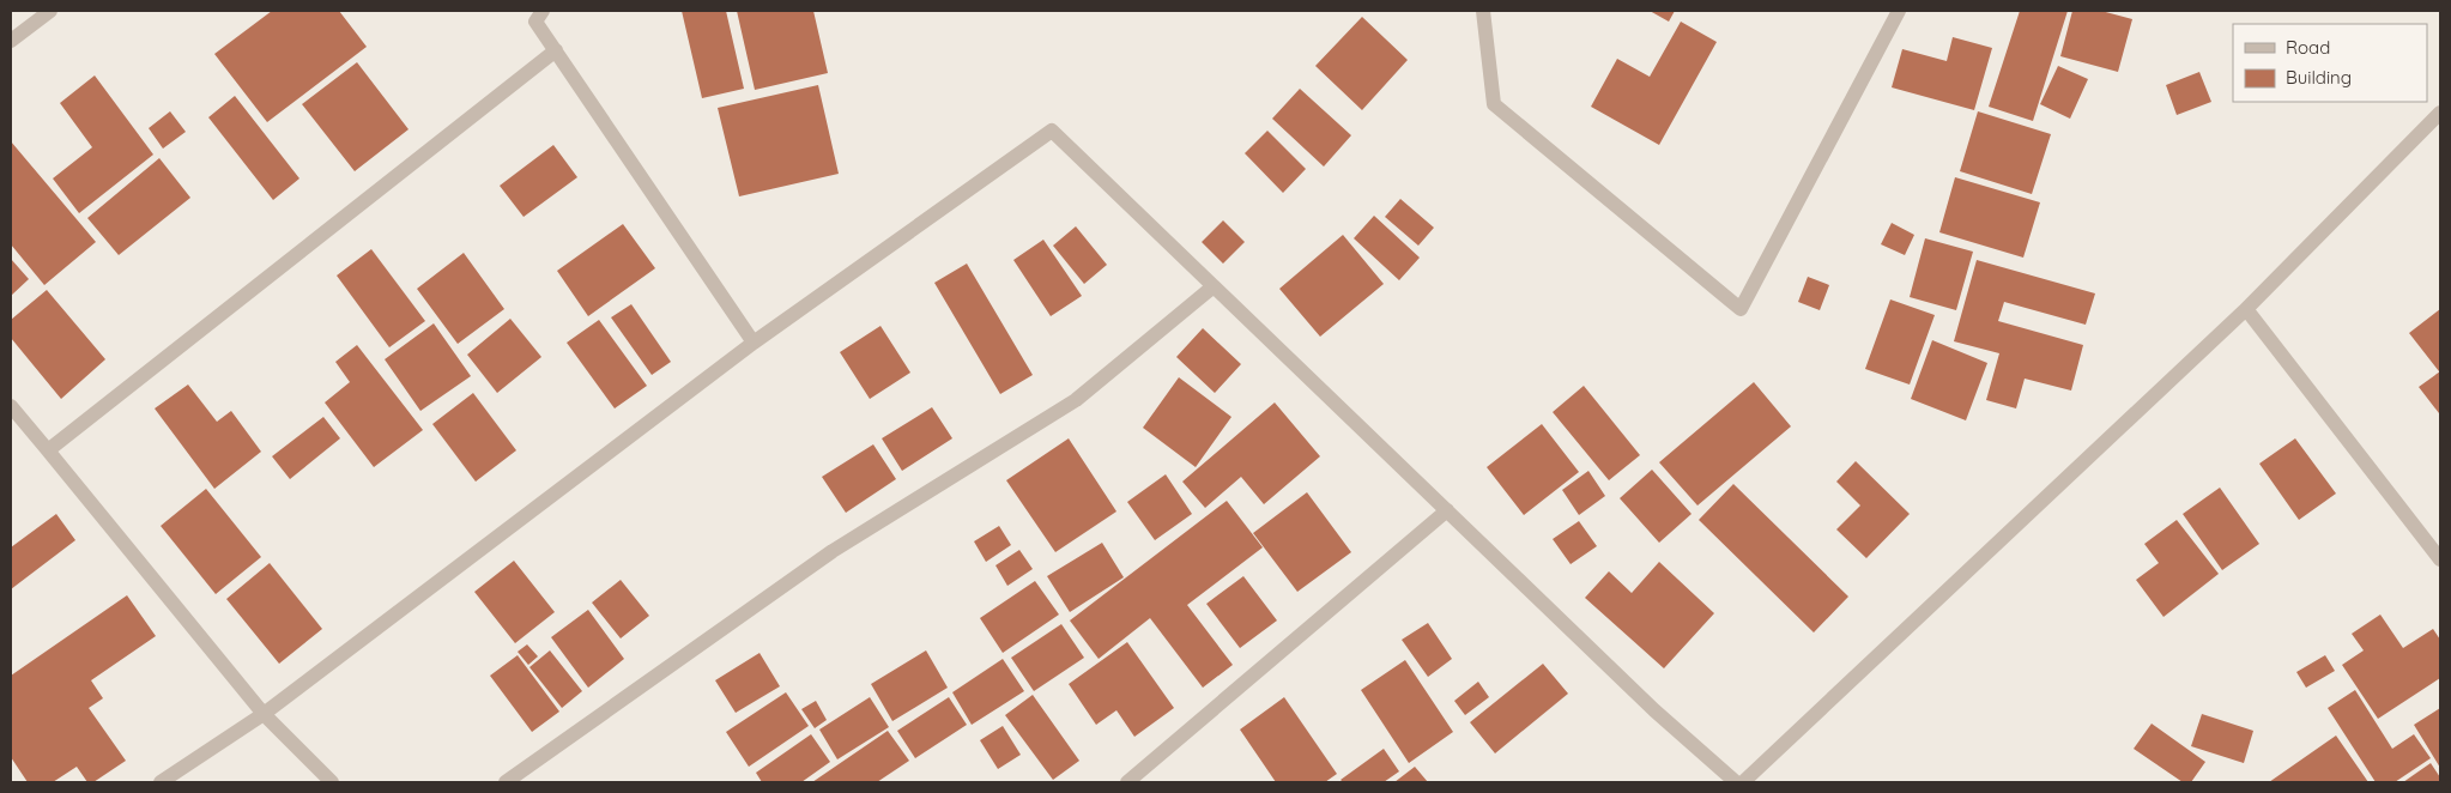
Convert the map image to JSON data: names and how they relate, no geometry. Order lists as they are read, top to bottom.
{
  "legend": ["Road", "Building"]
}
